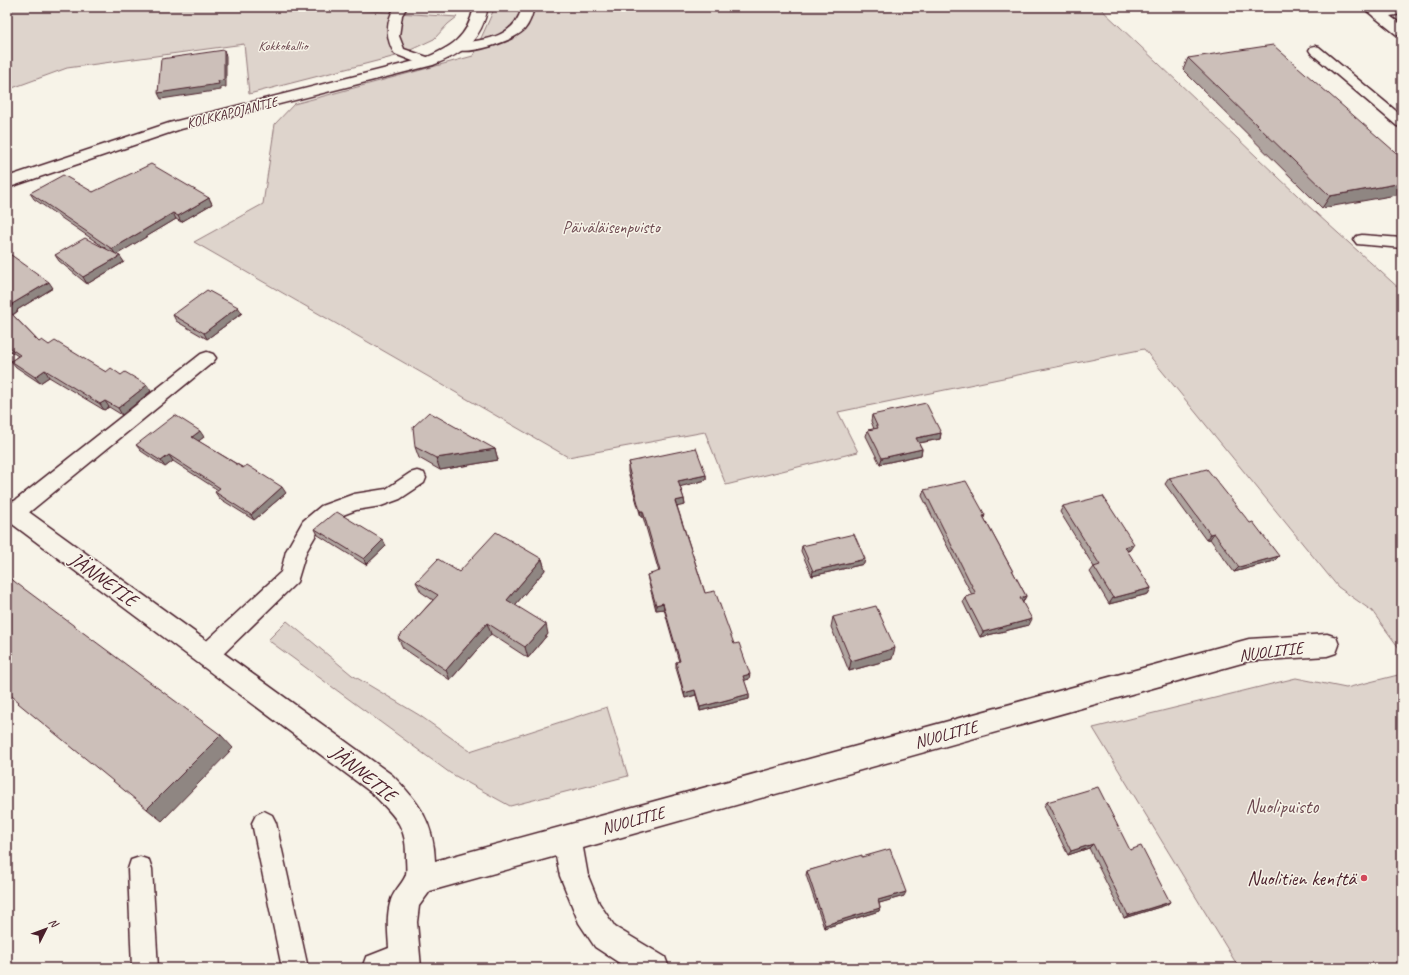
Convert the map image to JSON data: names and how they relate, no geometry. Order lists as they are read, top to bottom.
{
  "streets": {
    "street": ["KOLKKAPOJANTIE", "JÄNNETIE", "NUOLITIE"]
  },
  "parks": ["Kokkokallio", "Päiväläisenpuisto", "Nuolipuisto"],
  "places": ["Nuolitien kenttä"],
  "north": "top right"
}
